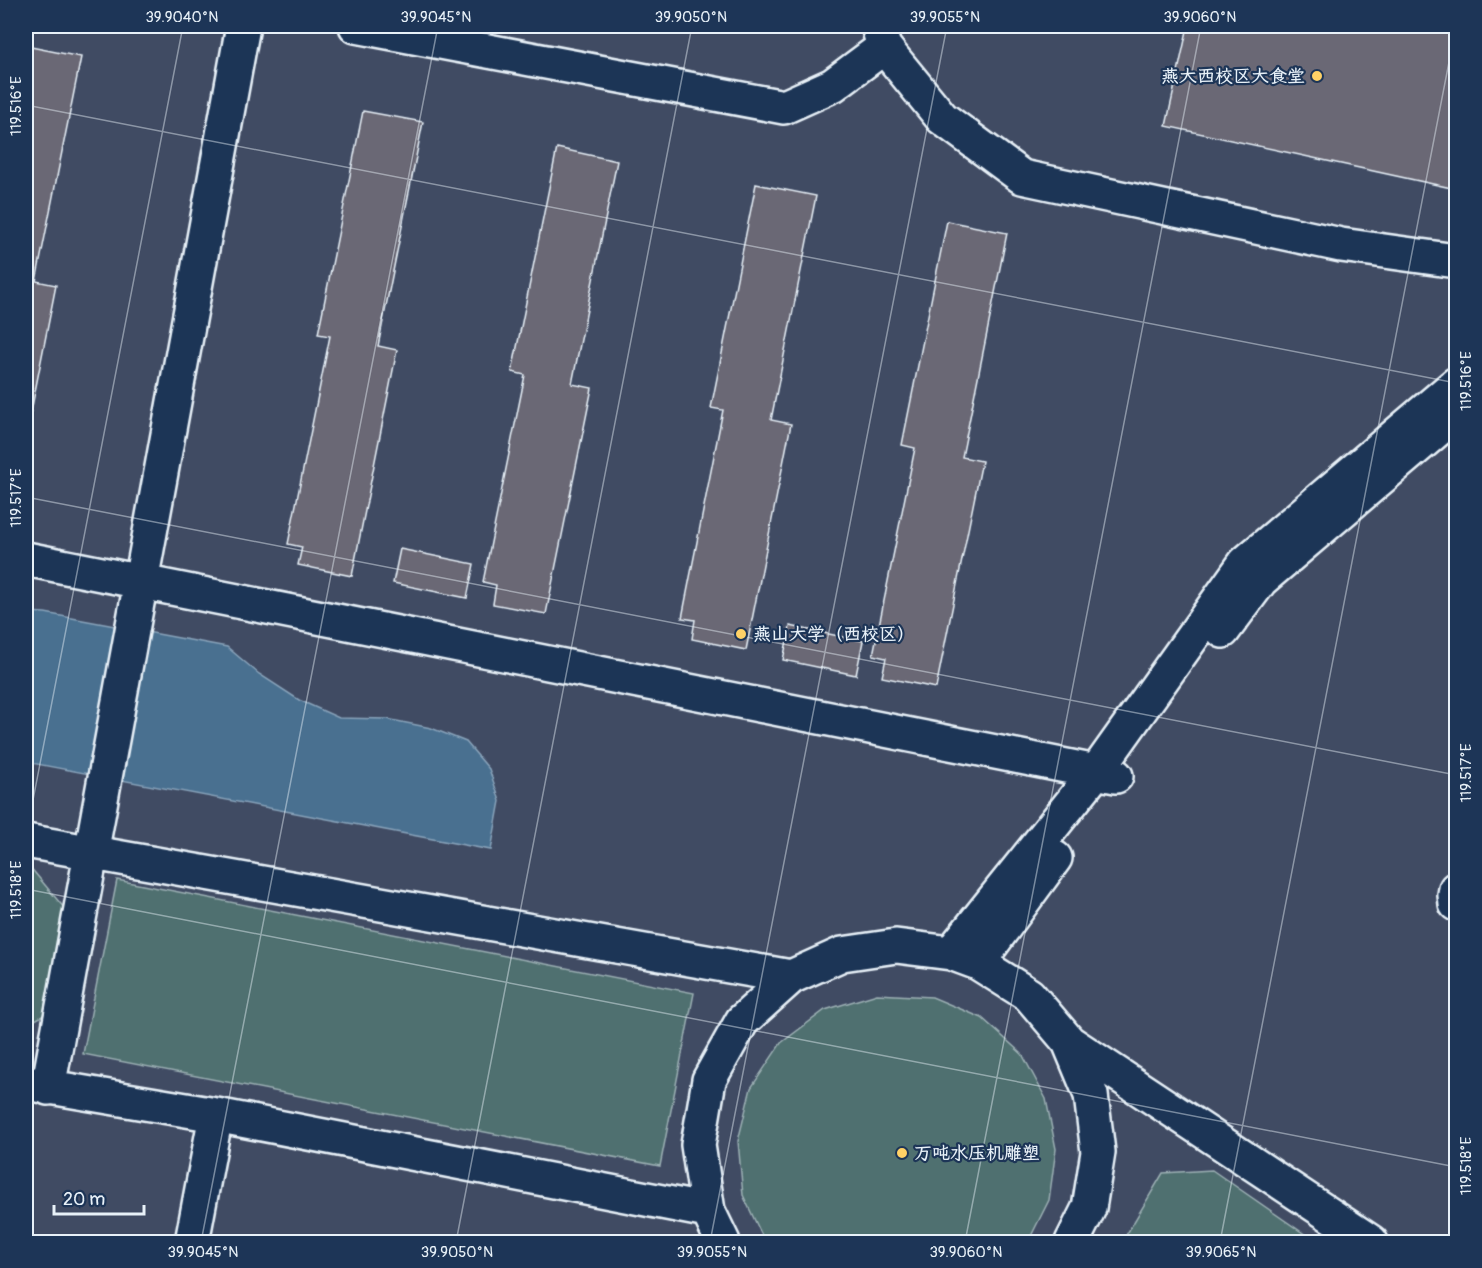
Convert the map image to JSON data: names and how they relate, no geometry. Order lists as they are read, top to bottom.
{
  "places": ["燕大西校区大食堂", "燕山大学（西校区）", "万吨水压机雕塑"],
  "scale_bar": "20 m",
  "coordinates": [
    "39.9040°N",
    "39.9045°N",
    "39.9050°N",
    "39.9055°N",
    "39.9060°N",
    "119.516°E",
    "119.517°E",
    "119.518°E",
    "39.9065°N"
  ]
}
